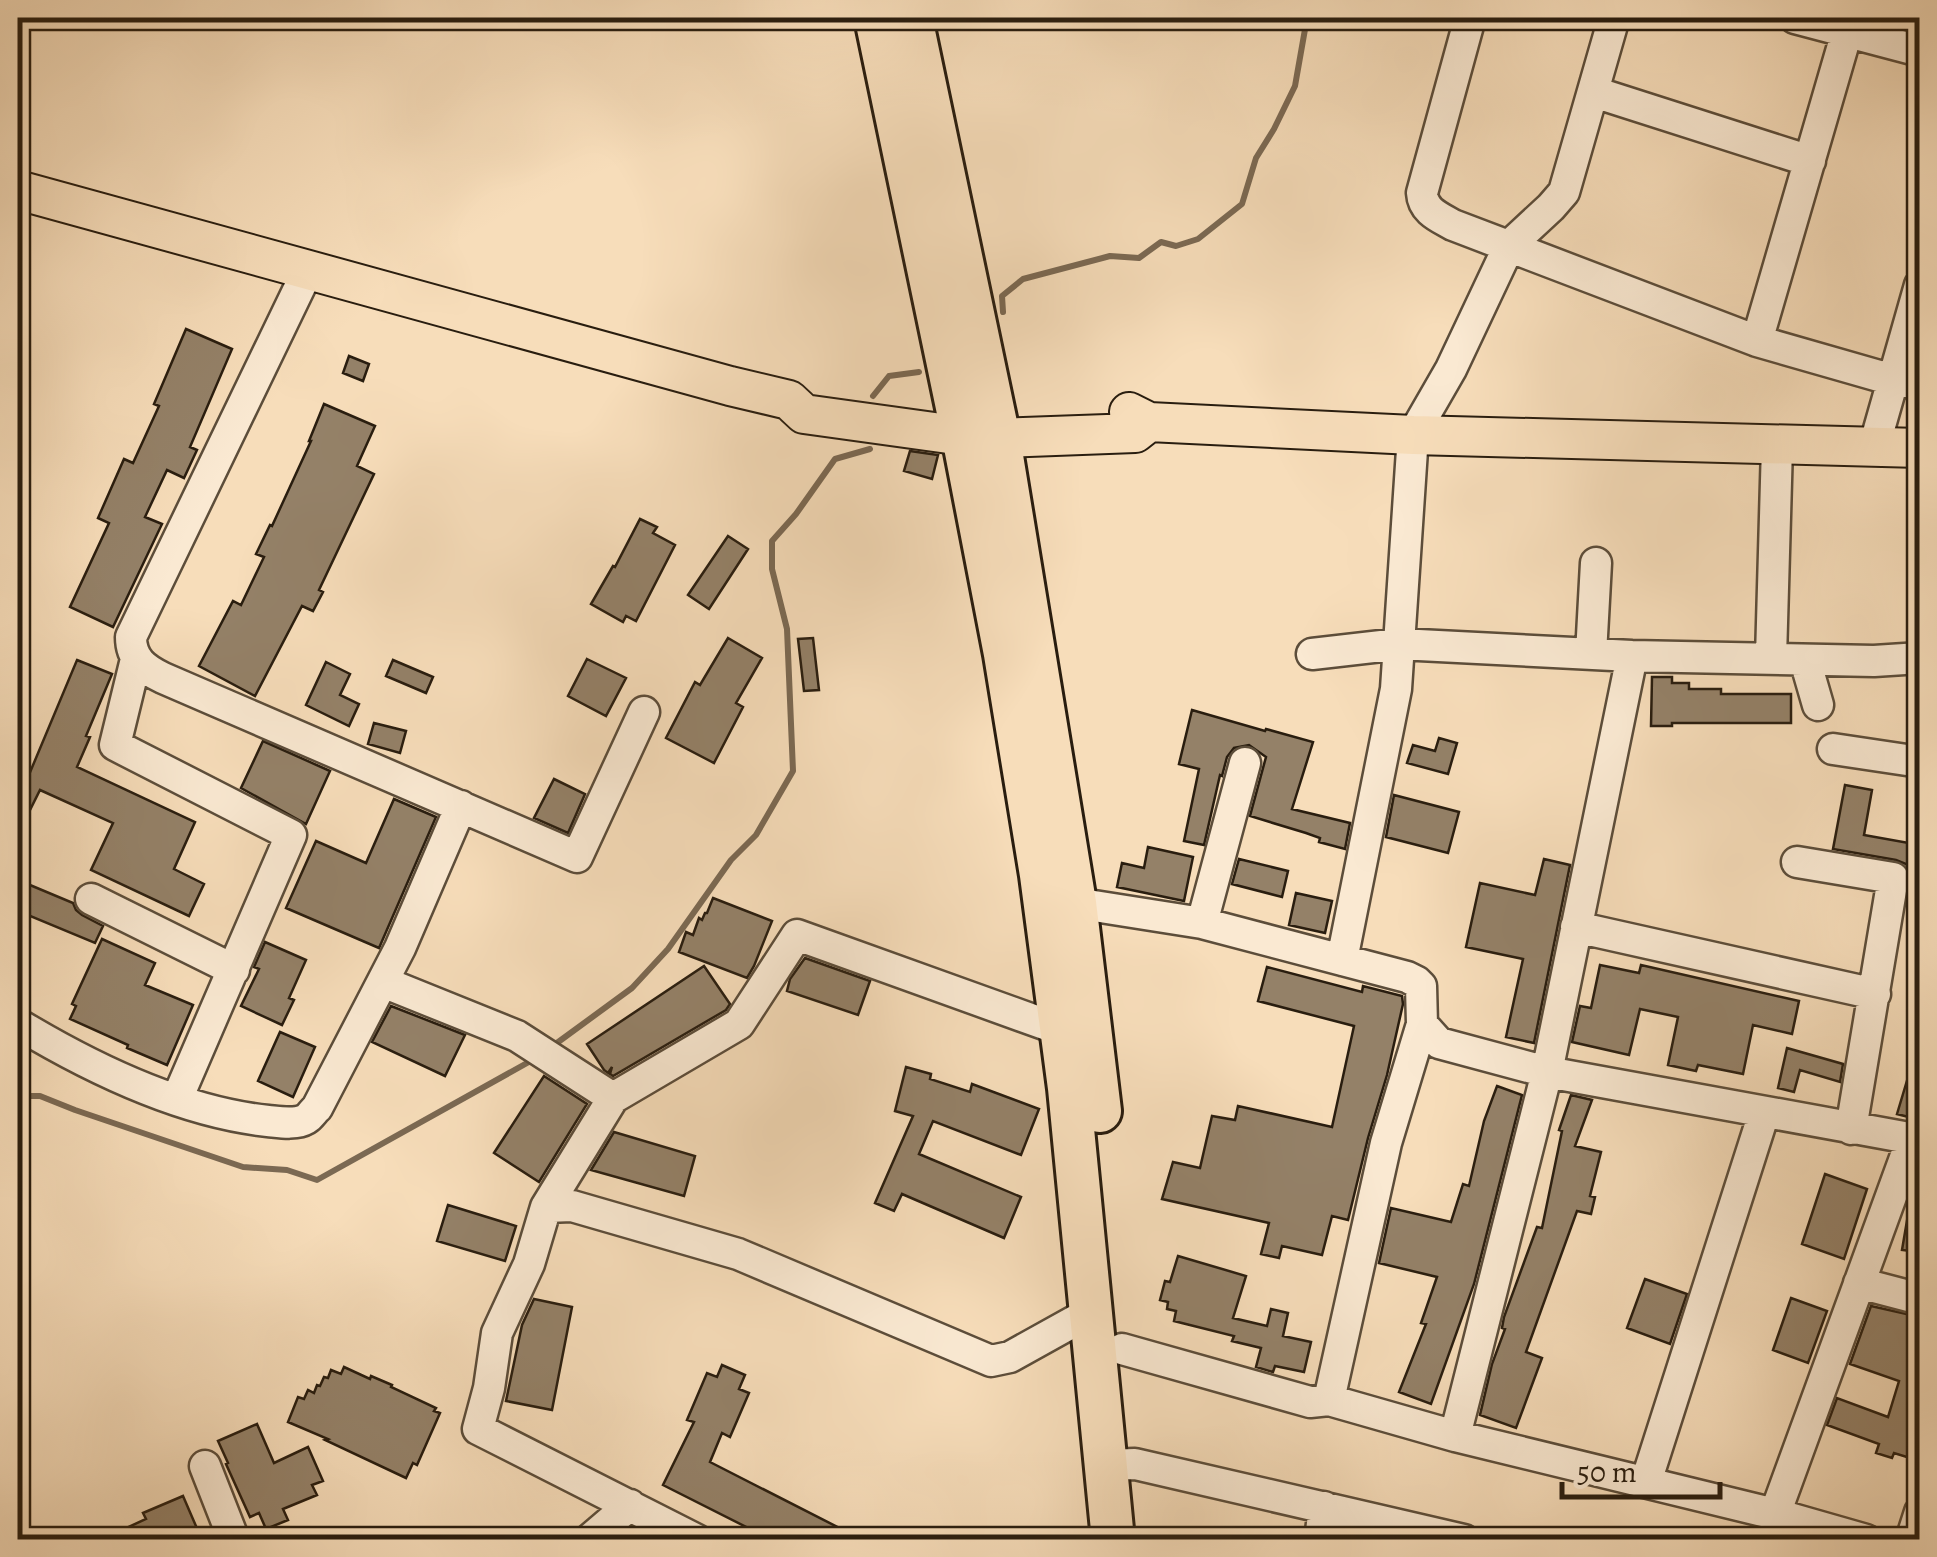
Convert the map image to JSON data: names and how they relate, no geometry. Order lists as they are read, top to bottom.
{
  "scale_bar": "50 m"
}
